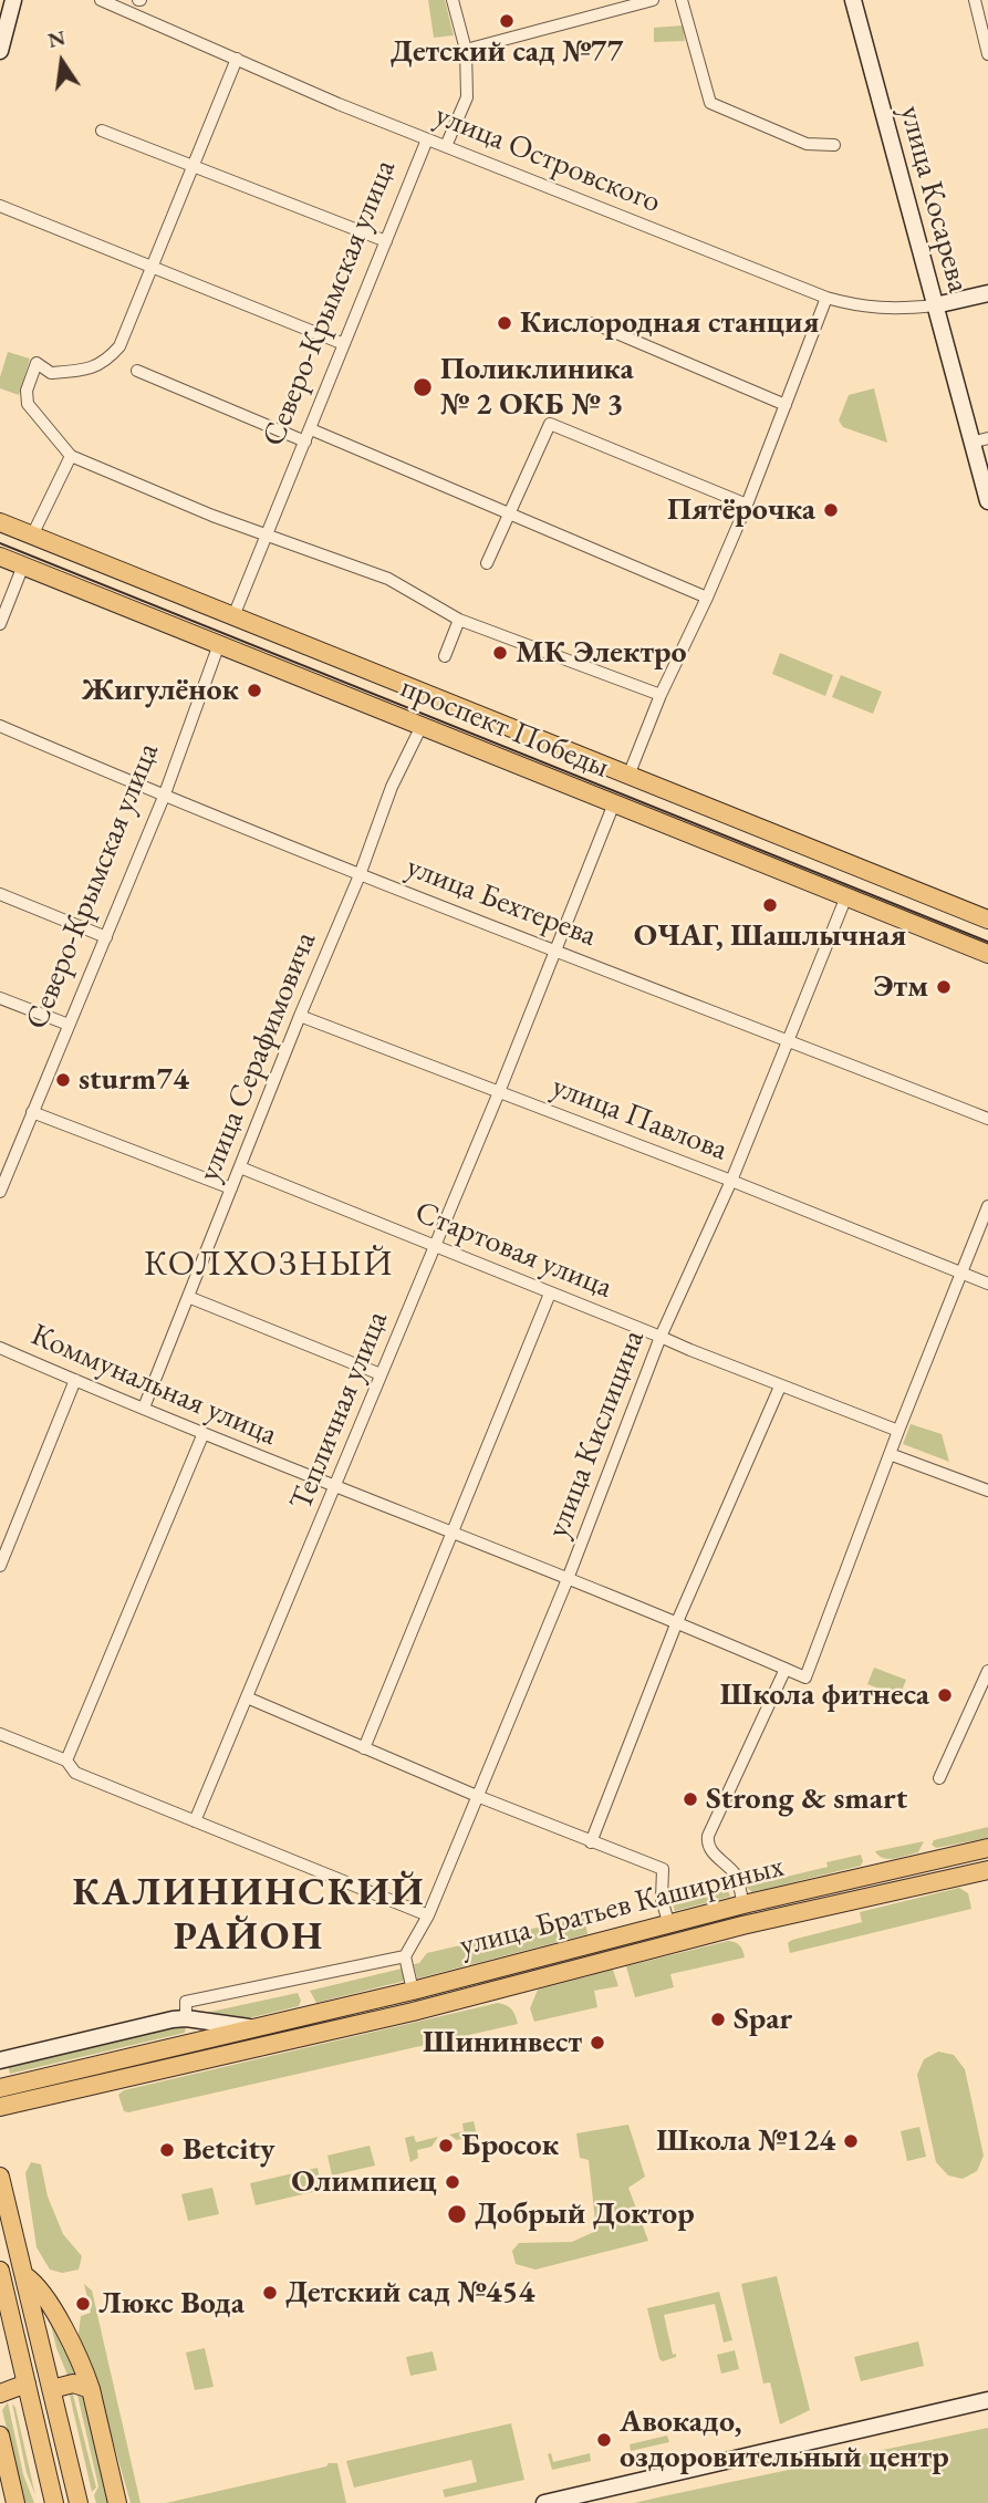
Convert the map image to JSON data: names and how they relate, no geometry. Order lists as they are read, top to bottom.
{
  "streets": {
    "main road": [
      "улица Островского",
      "улица Косарева",
      "проспект Победы",
      "улица Братьев Кашириных"
    ],
    "street": [
      "Северо-Крымская улица",
      "улица Бехтерева",
      "улица Серафимовича",
      "улица Павлова",
      "Стартовая улица",
      "Коммунальная улица",
      "Тепличная улица",
      "улица Кислицина"
    ]
  },
  "crossings": [
    ["улица Островского", "улица Косарева"],
    ["улица Островского", "Северо-Крымская улица"],
    ["Северо-Крымская улица", "проспект Победы"],
    ["Северо-Крымская улица", "улица Бехтерева"],
    ["проспект Победы", "улица Серафимовича"],
    ["проспект Победы", "Тепличная улица"],
    ["проспект Победы", "улица Кислицина"],
    ["улица Бехтерева", "улица Серафимовича"],
    ["улица Бехтерева", "Тепличная улица"],
    ["улица Бехтерева", "улица Кислицина"],
    ["улица Серафимовича", "улица Павлова"],
    ["улица Серафимовича", "Стартовая улица"],
    ["улица Серафимовича", "Коммунальная улица"],
    ["улица Павлова", "Тепличная улица"],
    ["улица Павлова", "улица Кислицина"],
    ["Стартовая улица", "Тепличная улица"],
    ["Стартовая улица", "улица Кислицина"],
    ["Коммунальная улица", "Тепличная улица"],
    ["Коммунальная улица", "улица Кислицина"]
  ],
  "districts": ["КОЛХОЗНЫЙ", "КАЛИНИНСКИЙ РАЙОН"],
  "places": [
    "Детский сад №77",
    "Кислородная станция",
    "Поликлиника № 2 ОКБ № 3",
    "Пятёрочка",
    "МК Электро",
    "Жигулёнок",
    "ОЧАГ, Шашлычная",
    "Этм",
    "sturm74",
    "Школа фитнеса",
    "Strong & smart",
    "Spar",
    "Шининвест",
    "Школа №124",
    "Бросок",
    "Betcity",
    "Олимпиец",
    "Добрый Доктор",
    "Детский сад №454",
    "Люкс Вода",
    "Авокадо, оздоровительный центр"
  ],
  "north": "top"
}
